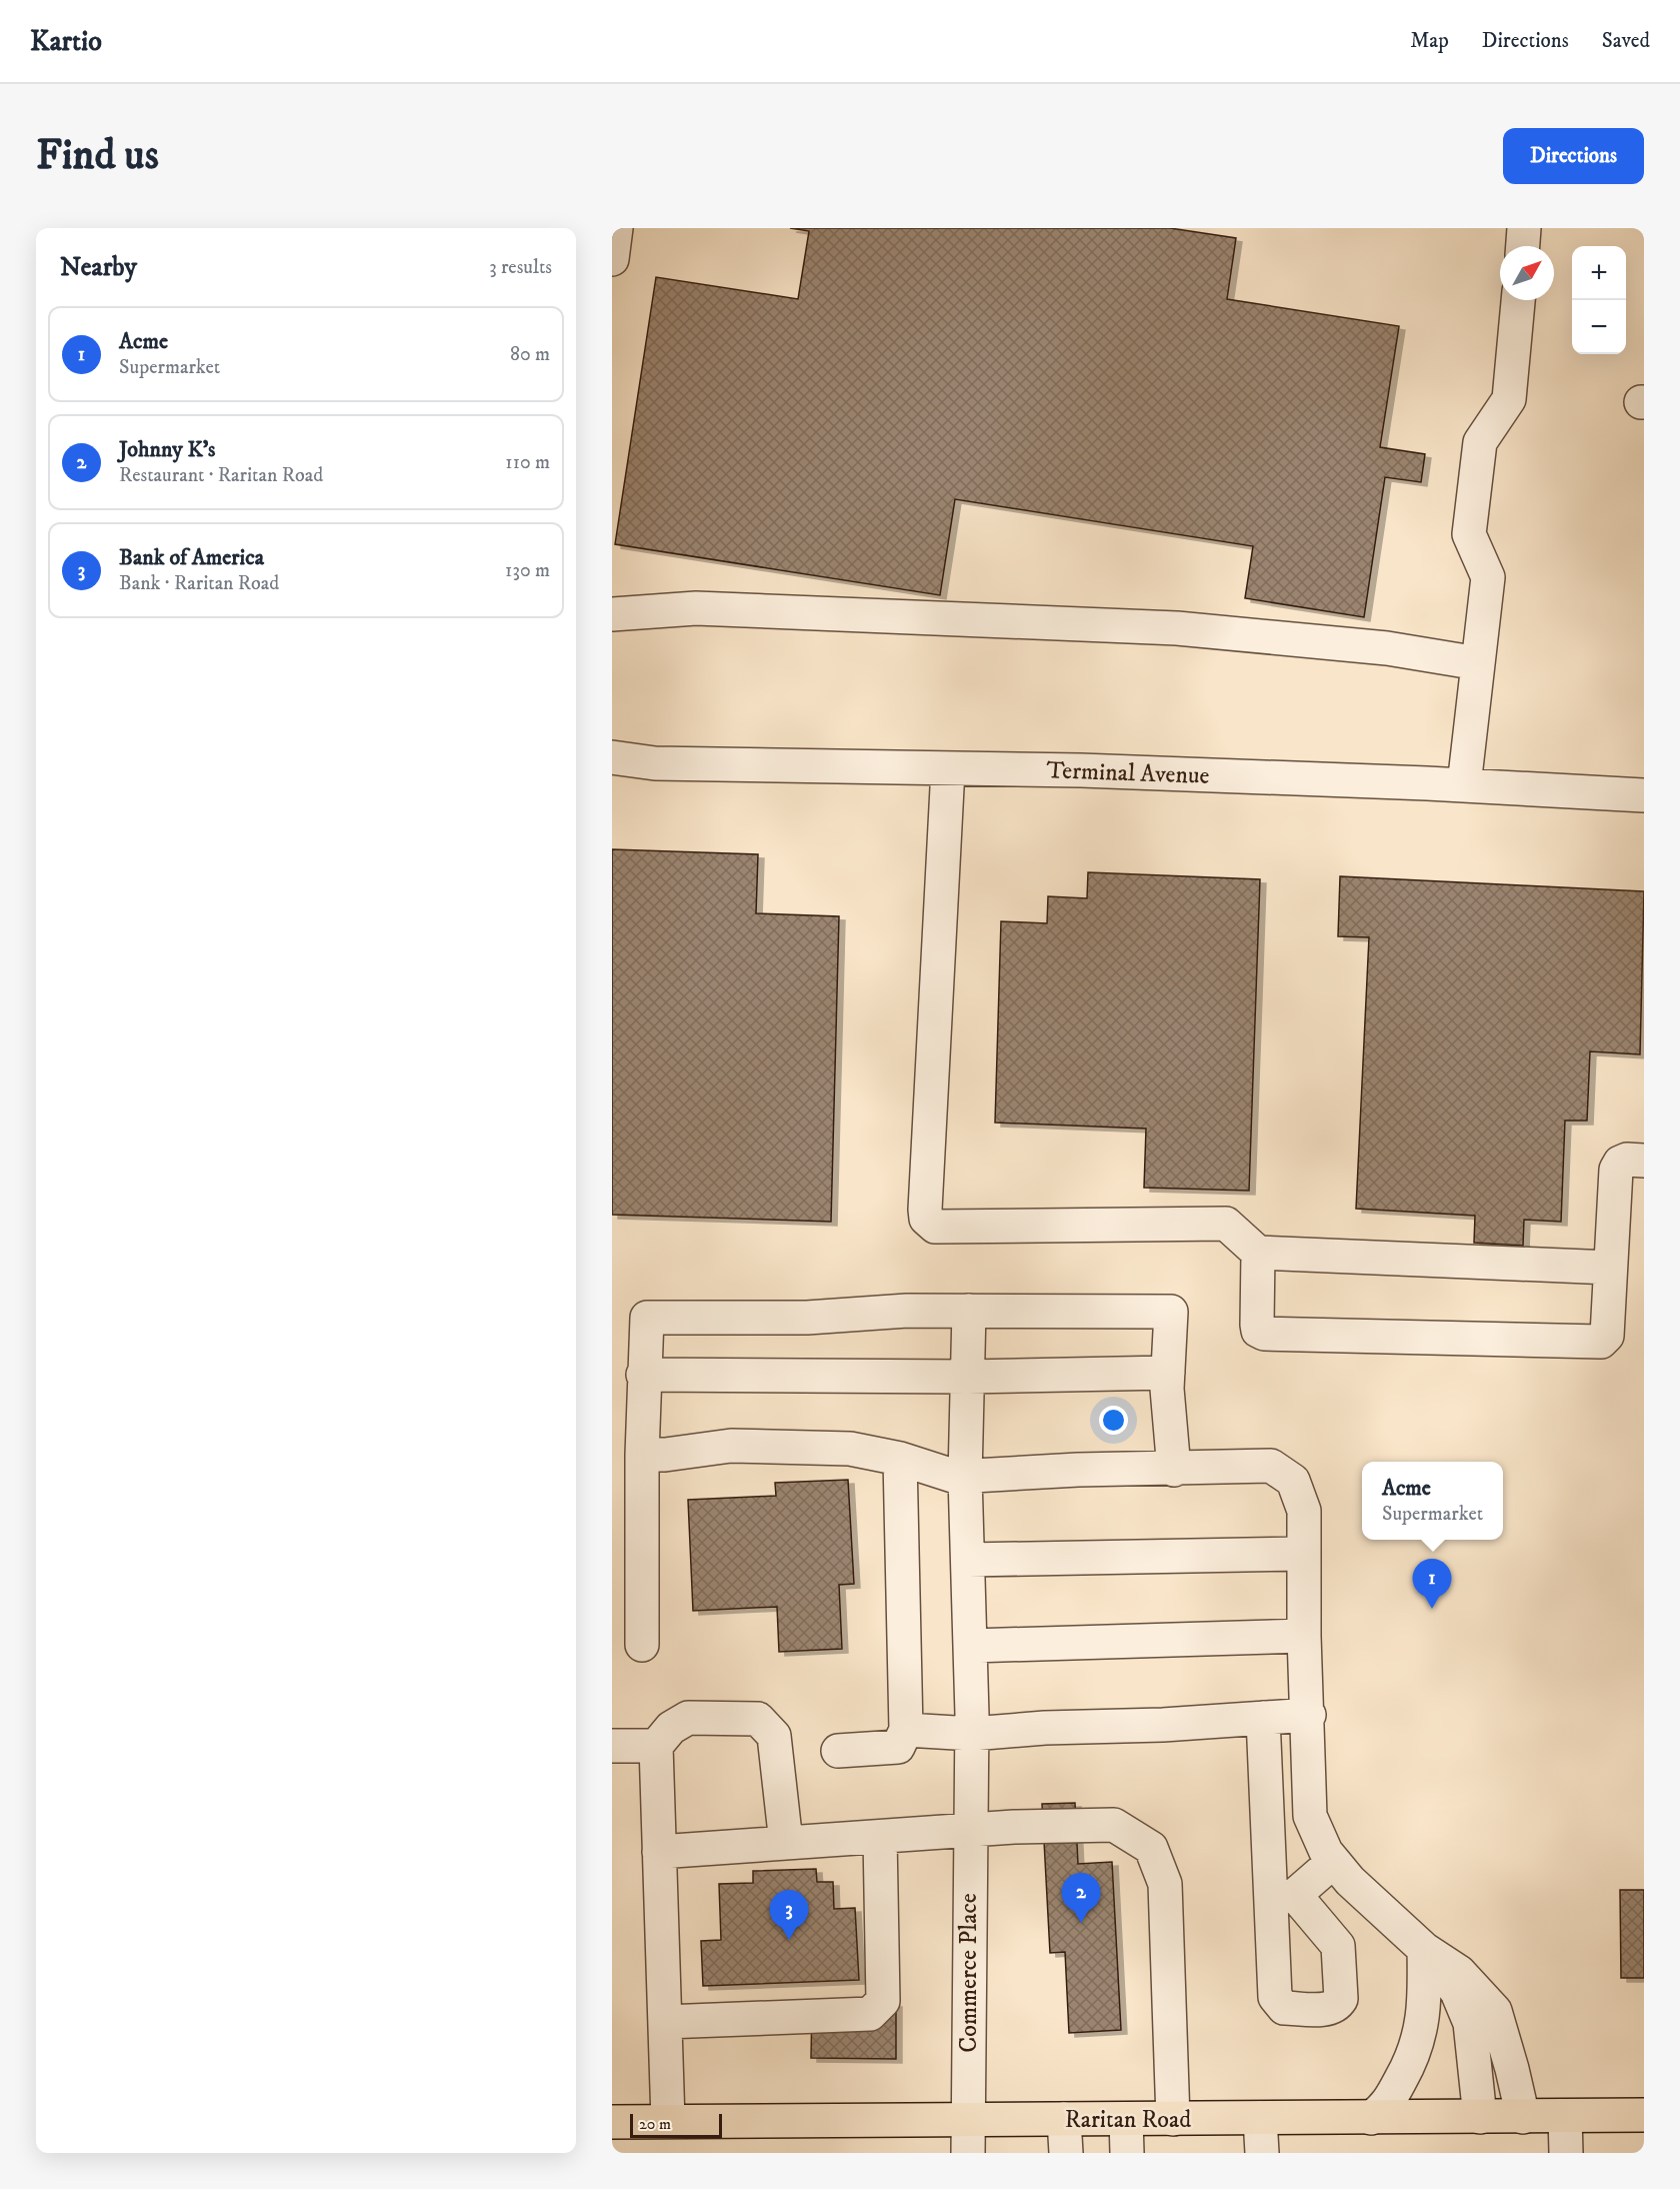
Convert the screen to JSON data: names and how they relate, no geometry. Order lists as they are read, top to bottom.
{
  "streets": {
    "main road": ["Raritan Road"],
    "street": ["Terminal Avenue", "Commerce Place"]
  },
  "crossings": [
    ["Commerce Place", "Raritan Road"]
  ],
  "scale_bar": "20 m",
  "north": "top right",
  "page": {
    "header": "Kartio",
    "nav": ["Map", "Directions", "Saved"],
    "buttons": "Directions",
    "title": "Find us",
    "heading": ["Nearby", "3 results"],
    "map_buttons": ["+", "−"],
    "list": [
      {
        "mark": "1",
        "name": "Acme",
        "note": "Supermarket",
        "value": "80 m"
      },
      {
        "mark": "2",
        "name": "Johnny K's",
        "note": "Restaurant · Raritan Road",
        "value": "110 m"
      },
      {
        "mark": "3",
        "name": "Bank of America",
        "note": "Bank · Raritan Road",
        "value": "130 m"
      }
    ],
    "popup": ["Acme", "Supermarket"],
    "pins": ["1", "2", "3"],
    "scale": "20 m"
  }
}
